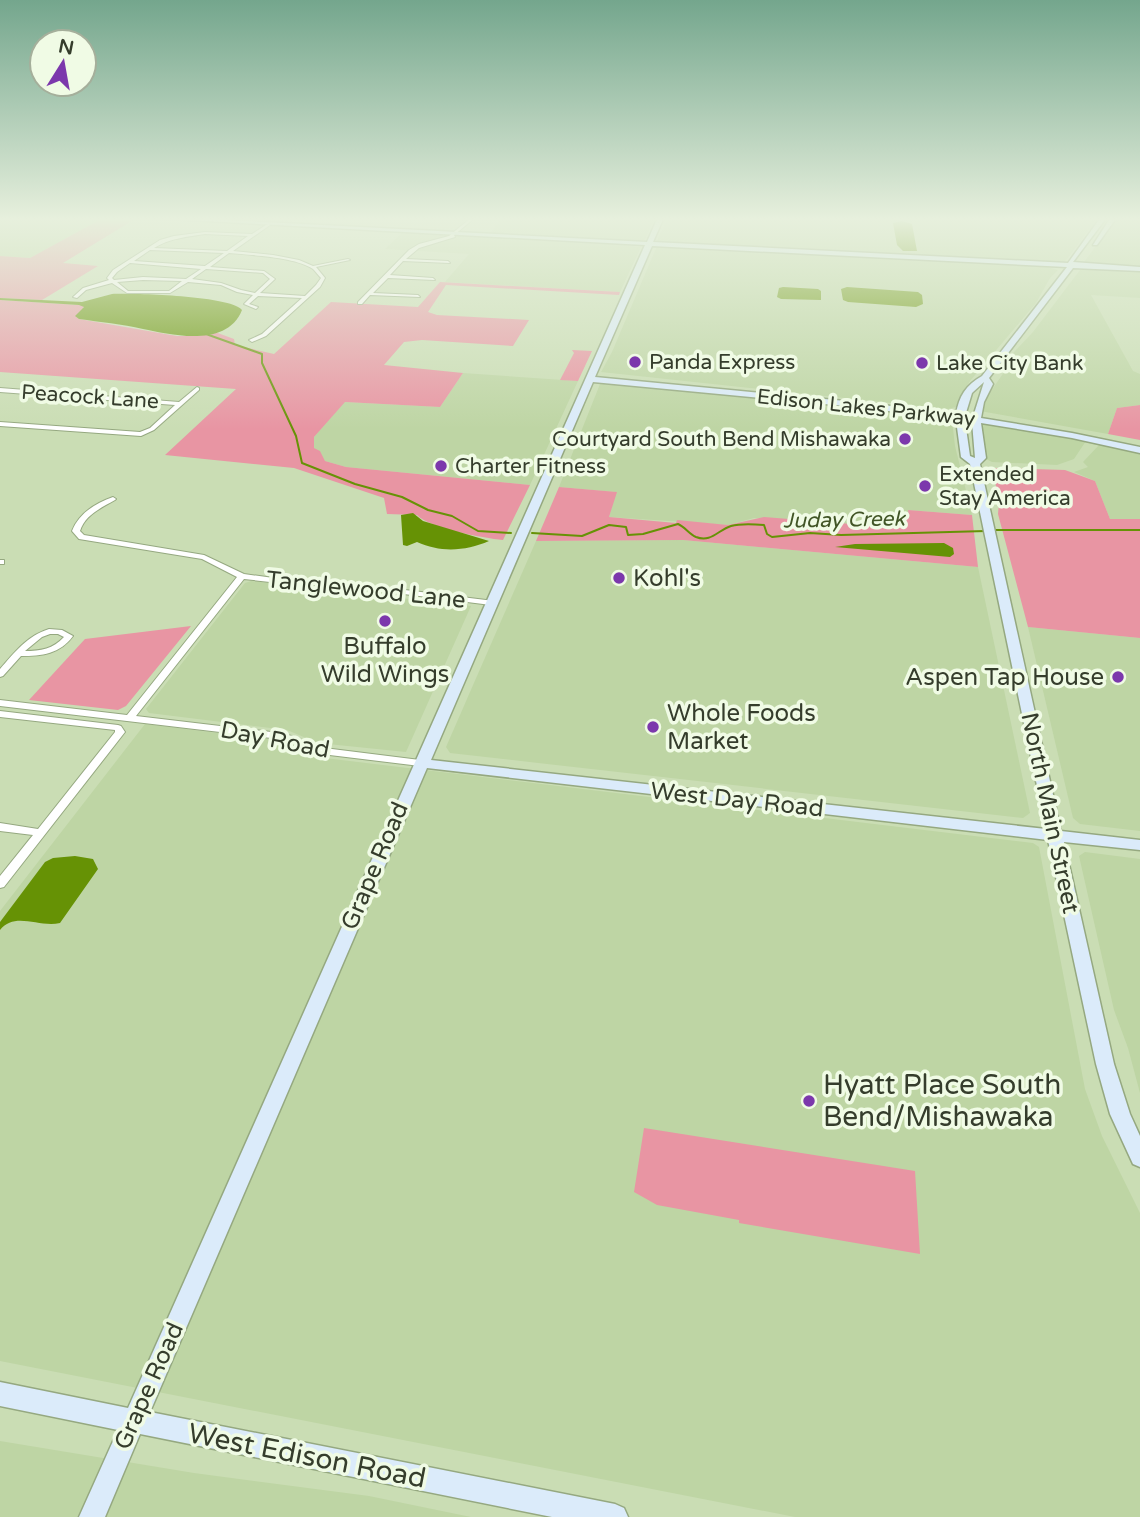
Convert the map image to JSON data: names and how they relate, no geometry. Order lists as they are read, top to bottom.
{
  "streets": {
    "main road": [
      "Edison Lakes Parkway",
      "West Day Road",
      "North Main Street",
      "Grape Road",
      "West Edison Road"
    ],
    "street": ["Peacock Lane", "Tanglewood Lane", "Day Road"]
  },
  "crossings": [
    ["Edison Lakes Parkway", "North Main Street"],
    ["Edison Lakes Parkway", "Grape Road"],
    ["Tanglewood Lane", "Day Road"],
    ["Tanglewood Lane", "Grape Road"],
    ["Day Road", "West Day Road"],
    ["Day Road", "Grape Road"],
    ["West Day Road", "North Main Street"],
    ["West Day Road", "Grape Road"],
    ["Grape Road", "West Edison Road"]
  ],
  "water": ["Juday Creek"],
  "places": [
    "Panda Express",
    "Lake City Bank",
    "Courtyard South Bend Mishawaka",
    "Charter Fitness",
    "Extended Stay America",
    "Kohl's",
    "Buffalo Wild Wings",
    "Aspen Tap House",
    "Whole Foods Market",
    "Hyatt Place South Bend/Mishawaka"
  ],
  "north": "top"
}
